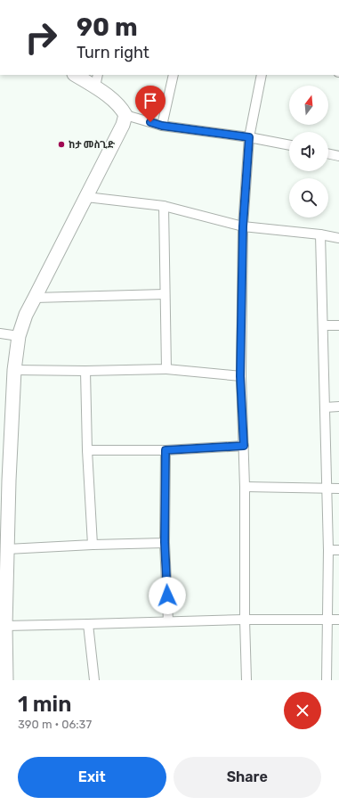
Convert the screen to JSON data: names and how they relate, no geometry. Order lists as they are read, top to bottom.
{
  "places": ["ከታ መስጊድ"],
  "north": "top",
  "page": {
    "turn": ["90 m", "Turn right"],
    "heading": ["1 min", "390 m · 06:37"],
    "buttons": ["Exit", "Share"]
  }
}
